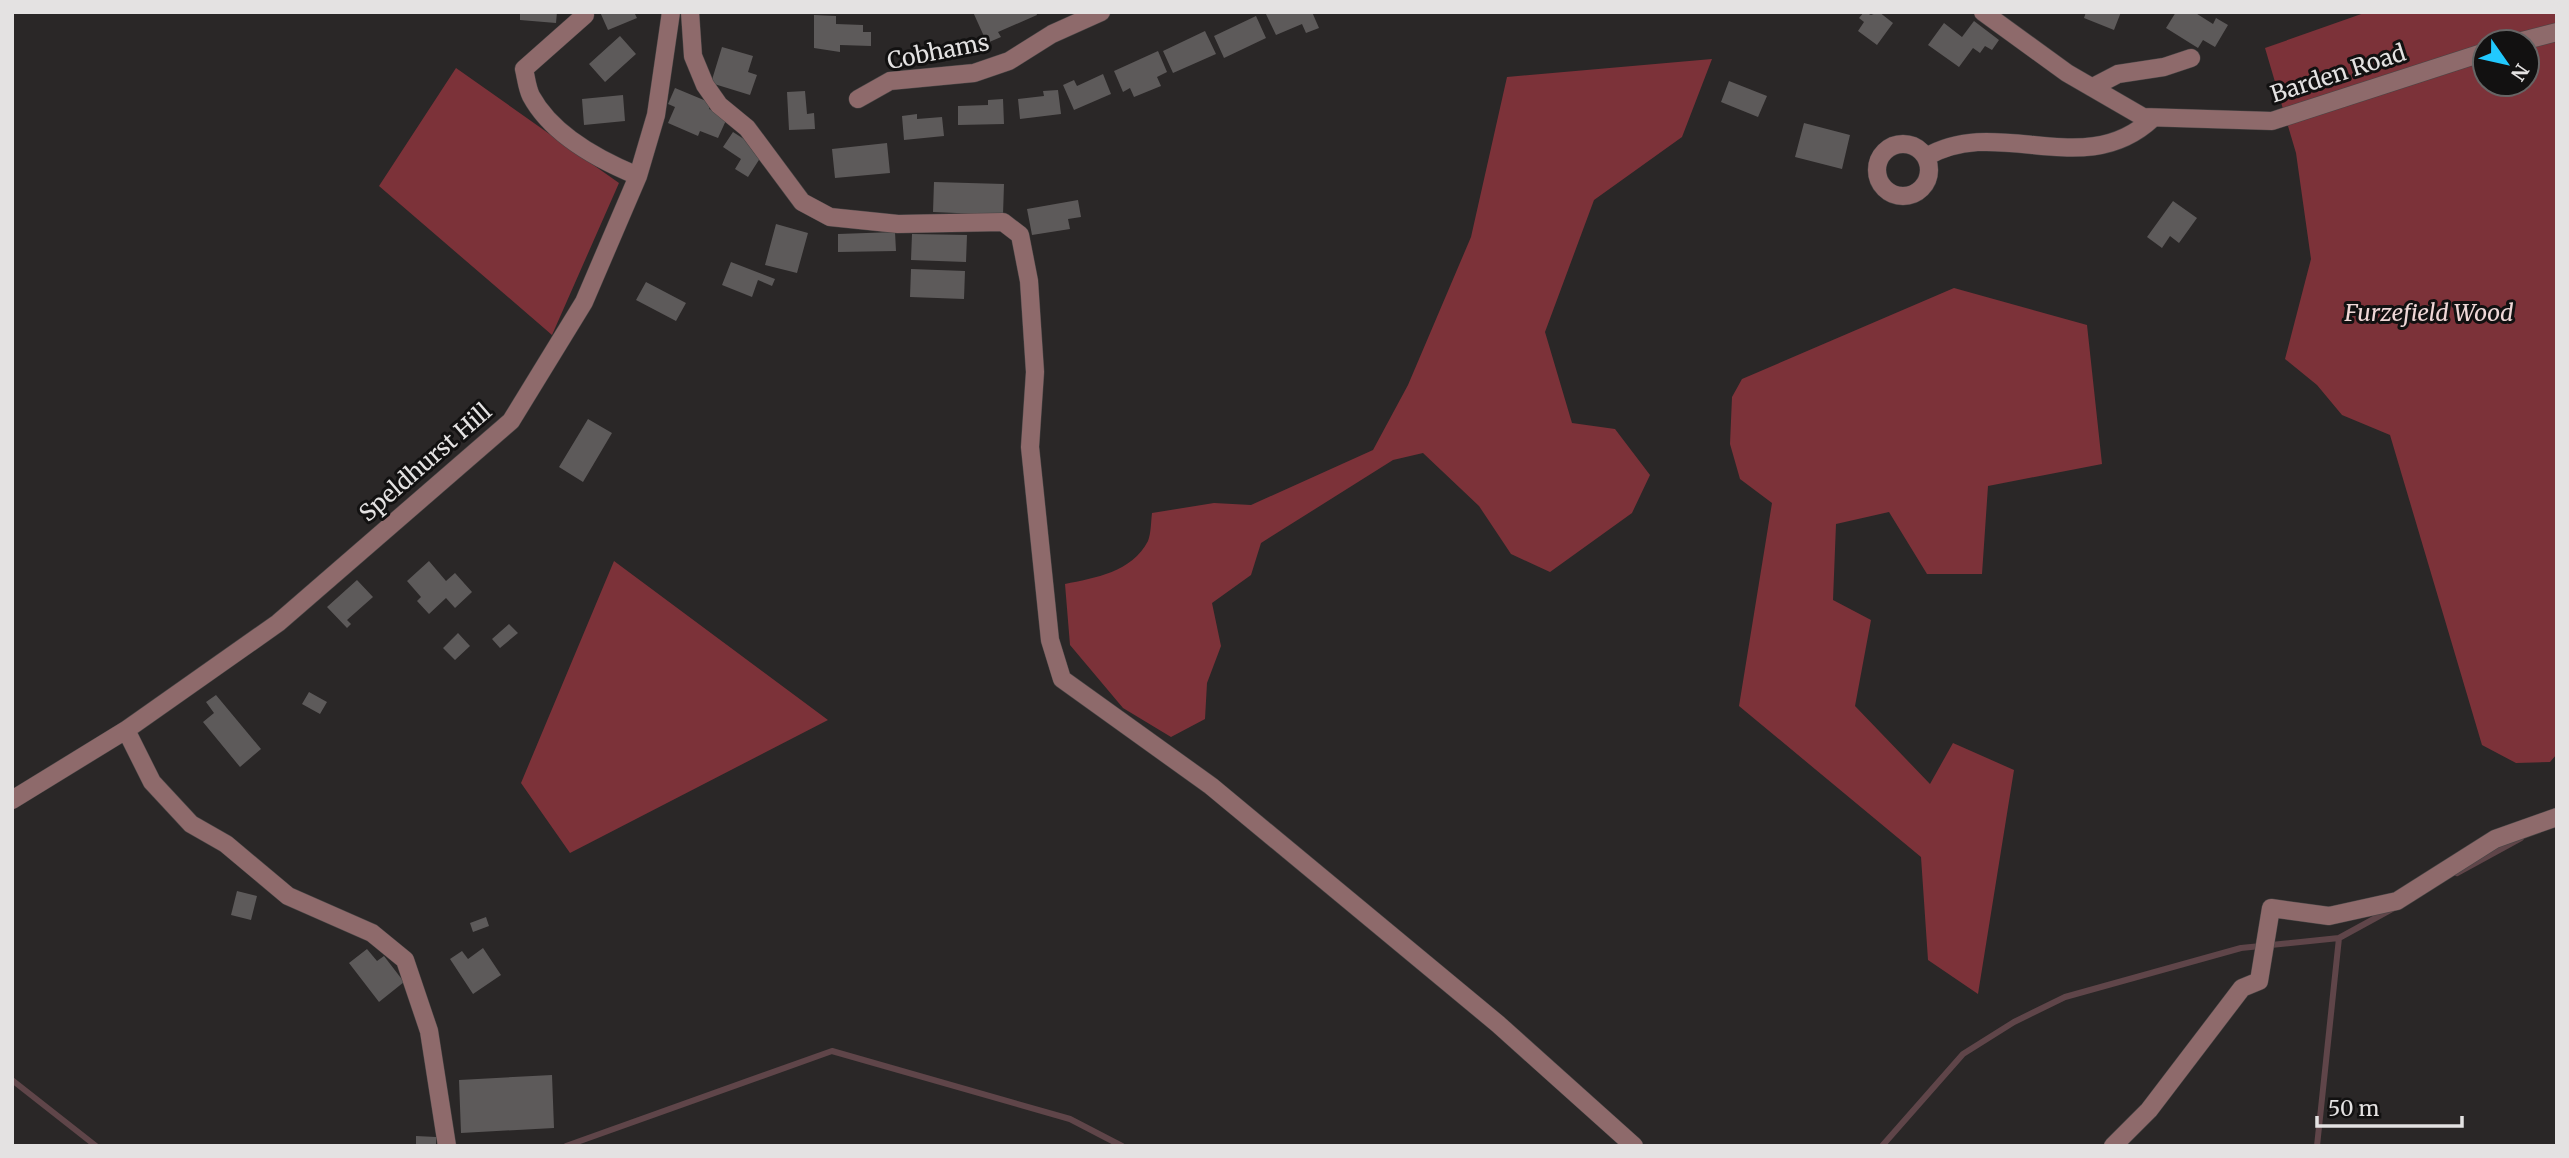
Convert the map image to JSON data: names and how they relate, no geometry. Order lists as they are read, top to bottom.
{
  "streets": {
    "street": ["Cobhams", "Barden Road", "Speldhurst Hill"]
  },
  "parks": ["Furzefield Wood"],
  "scale_bar": "50 m",
  "north": "bottom right"
}
